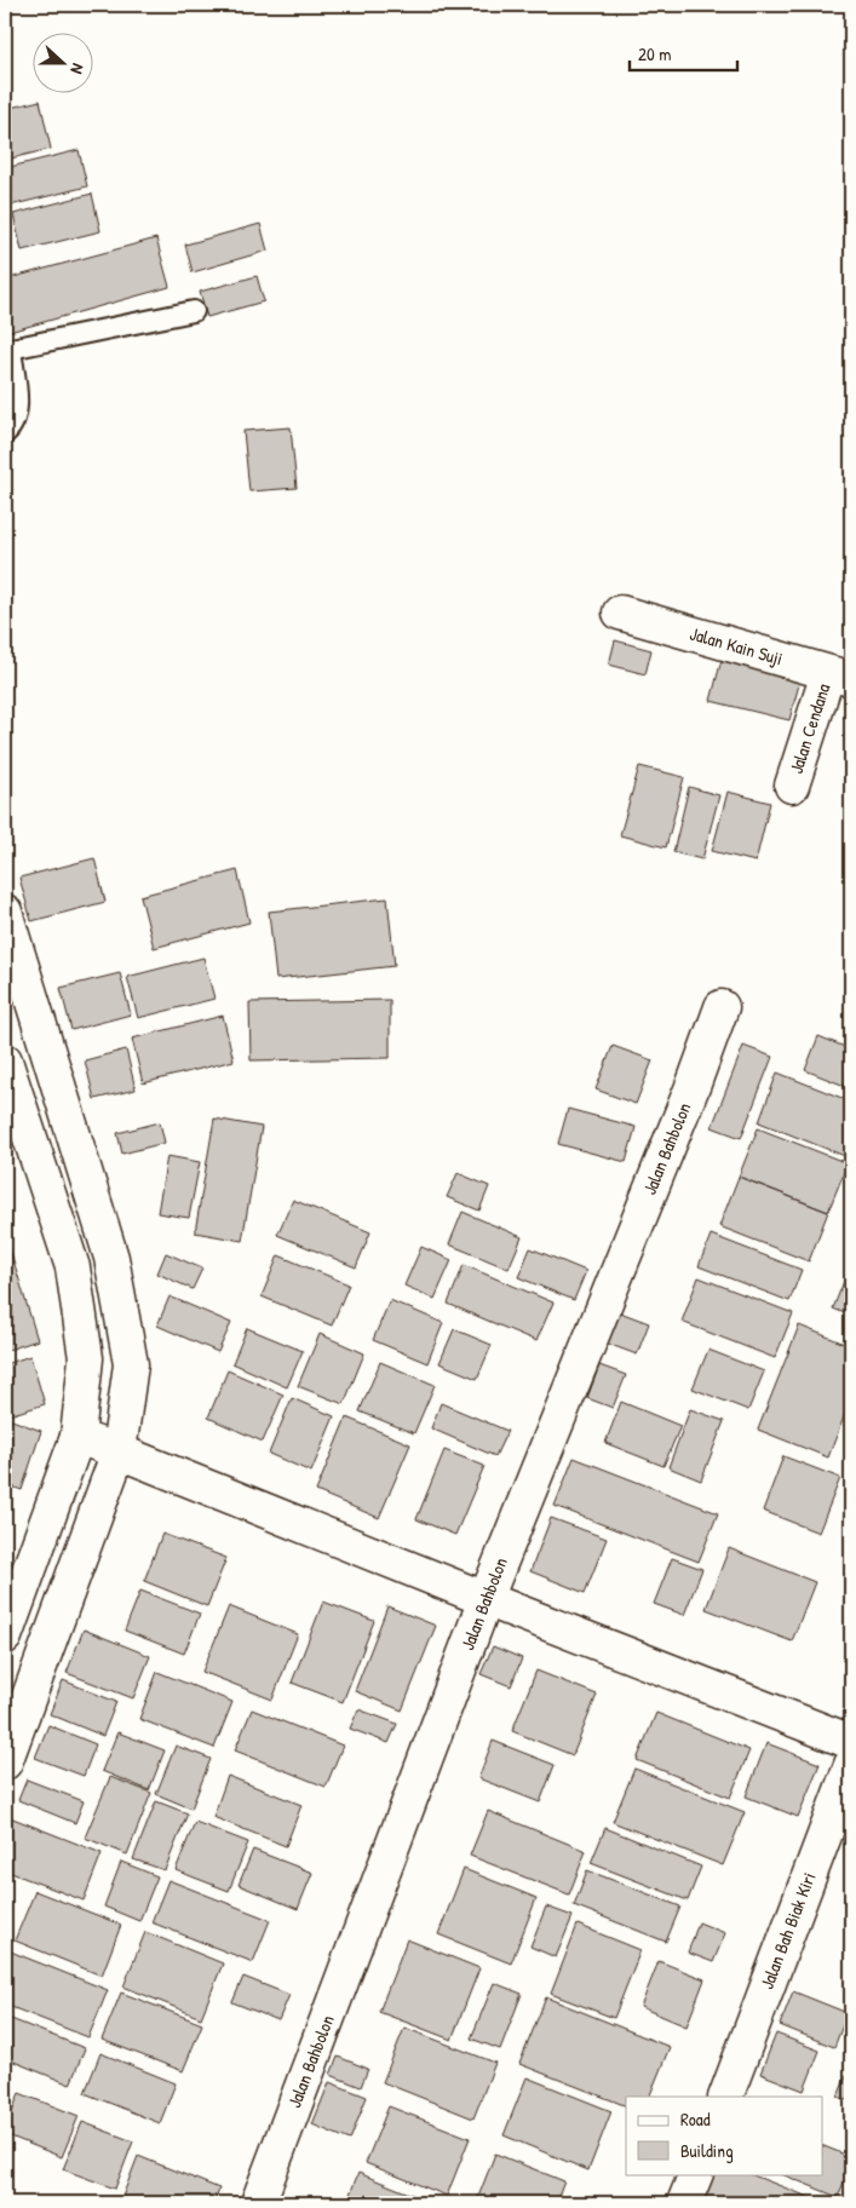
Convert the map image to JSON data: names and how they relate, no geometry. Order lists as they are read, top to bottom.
{
  "streets": {
    "main road": [
      "Jalan Kain Suji",
      "Jalan Cendana",
      "Jalan Bahbolon",
      "Jalan Bah Biak Kiri"
    ]
  },
  "crossings": [
    ["Jalan Kain Suji", "Jalan Cendana"]
  ],
  "legend": ["Road", "Building"],
  "scale_bar": "20 m",
  "north": "right"
}
